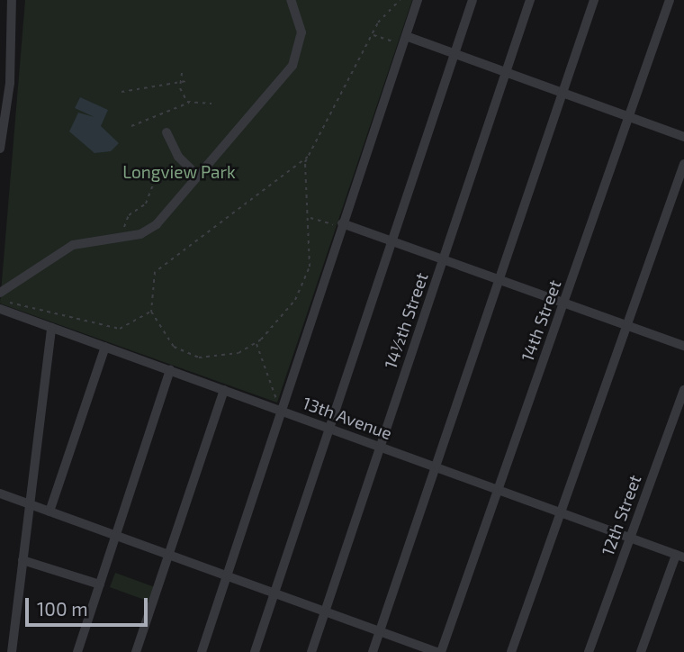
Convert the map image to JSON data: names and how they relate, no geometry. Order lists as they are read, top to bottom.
{
  "streets": {
    "street": [
      "14½th Street",
      "14th Street",
      "13th Avenue",
      "12th Street"
    ]
  },
  "crossings": [
    ["14½th Street", "13th Avenue"],
    ["14th Street", "13th Avenue"],
    ["13th Avenue", "12th Street"]
  ],
  "parks": ["Longview Park"],
  "scale_bar": "100 m"
}
